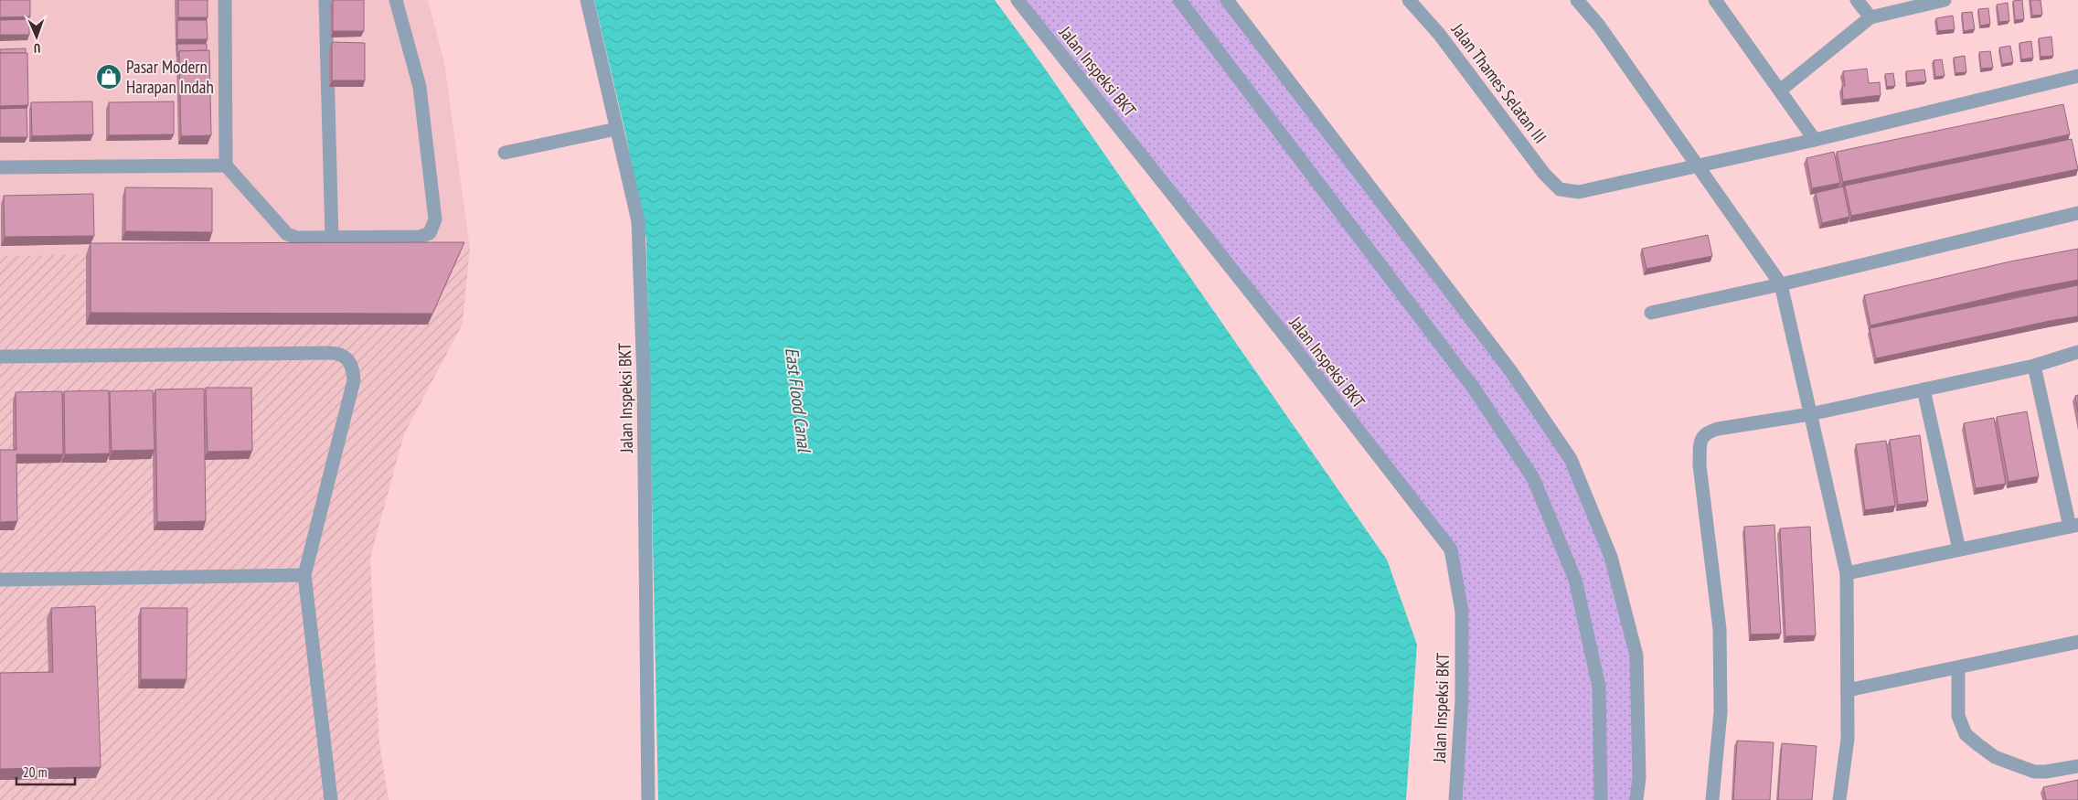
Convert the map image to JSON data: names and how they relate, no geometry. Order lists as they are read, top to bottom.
{
  "streets": {
    "street": ["Jalan Inspeksi BKT", "Jalan Thames Selatan III"]
  },
  "water": ["East Flood Canal"],
  "places": {
    "shop": ["Pasar Modern Harapan Indah"]
  },
  "scale_bar": "20 m",
  "north": "bottom"
}
